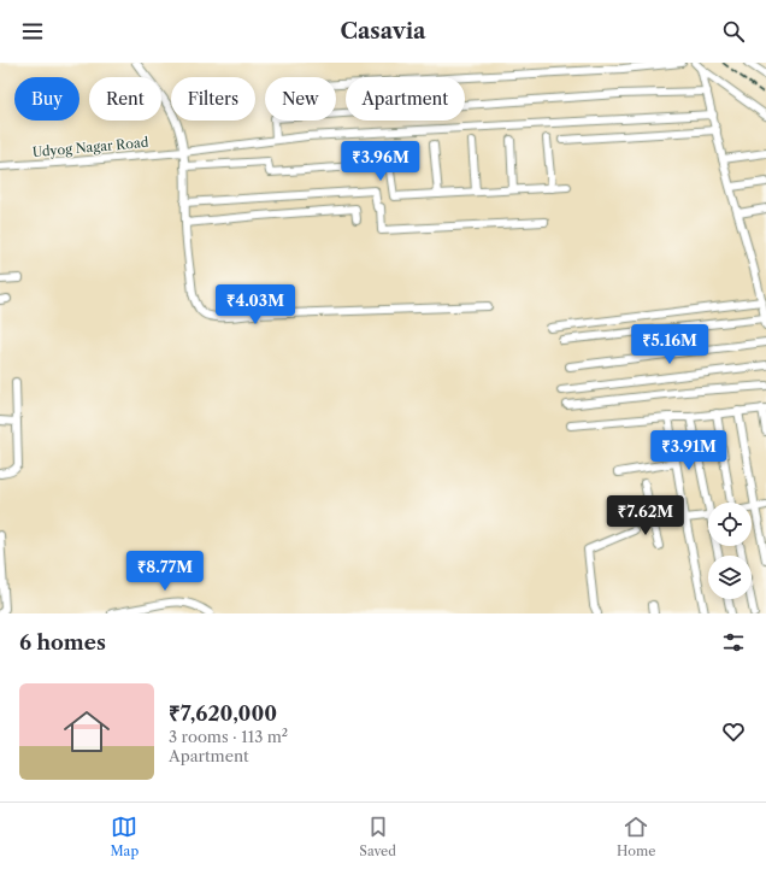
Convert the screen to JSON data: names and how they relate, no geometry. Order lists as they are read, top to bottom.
{
  "streets": {
    "street": ["Udyog Nagar Road"]
  },
  "page": {
    "header": "Casavia",
    "chip": [
      "Buy",
      "Rent",
      "Filters",
      "New",
      "Apartment"
    ],
    "price": [
      "₹3.96M",
      "₹4.03M",
      "₹5.16M",
      "₹3.91M",
      "₹7.62M",
      "₹8.77M"
    ],
    "heading": "6 homes",
    "list": [
      {
        "name": "₹7,620,000",
        "note": "3 rooms · 113 m² · Apartment"
      }
    ],
    "tabs": ["Map", "Saved", "Home"]
  }
}
